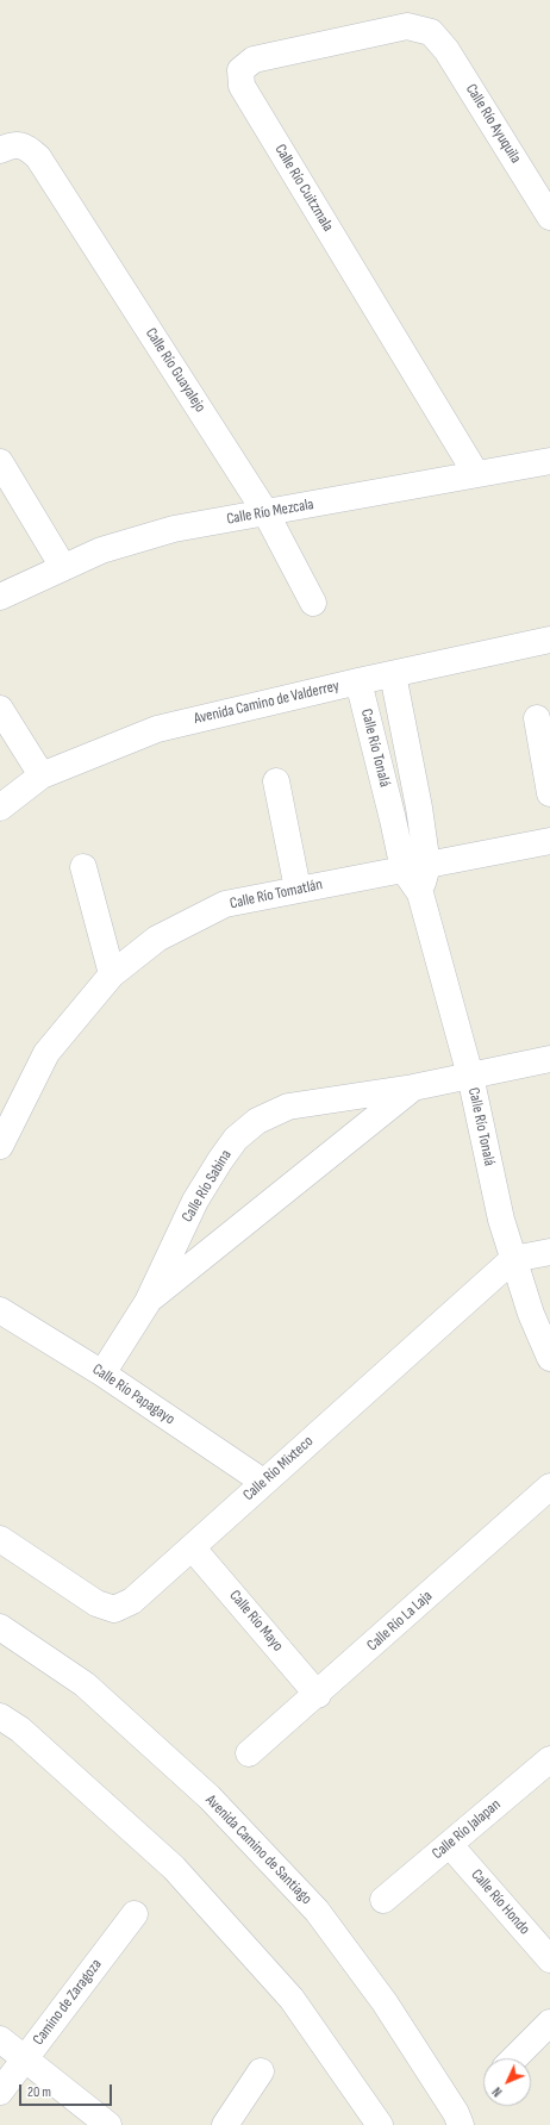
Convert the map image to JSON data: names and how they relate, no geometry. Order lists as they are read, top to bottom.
{
  "streets": {
    "street": [
      "Calle Río Ayuquila",
      "Calle Río Cuitzmala",
      "Calle Río Guayalejo",
      "Calle Río Mezcala",
      "Avenida Camino de Valderrey",
      "Calle Río Tonalá",
      "Calle Río Tomatlán",
      "Calle Río Sabina",
      "Calle Río Papagayo",
      "Calle Río Mixteco",
      "Calle Río Mayo",
      "Calle Río La Laja",
      "Calle Río Jalapan",
      "Avenida Camino de Santiago",
      "Calle Río Hondo",
      "Camino de Zaragoza"
    ]
  },
  "crossings": [
    ["Calle Río Ayuquila", "Calle Río Cuitzmala"],
    ["Calle Río Cuitzmala", "Calle Río Mezcala"],
    ["Calle Río Guayalejo", "Calle Río Mezcala"],
    ["Avenida Camino de Valderrey", "Calle Río Tonalá"],
    ["Calle Río Tonalá", "Calle Río Tomatlán"],
    ["Calle Río Tonalá", "Calle Río Sabina"],
    ["Calle Río Tonalá", "Calle Río Mixteco"],
    ["Calle Río Sabina", "Calle Río Papagayo"],
    ["Calle Río Papagayo", "Calle Río Mixteco"],
    ["Calle Río Mixteco", "Calle Río Mayo"],
    ["Calle Río Mayo", "Calle Río La Laja"],
    ["Calle Río Jalapan", "Calle Río Hondo"]
  ],
  "scale_bar": "20 m",
  "north": "bottom left"
}
